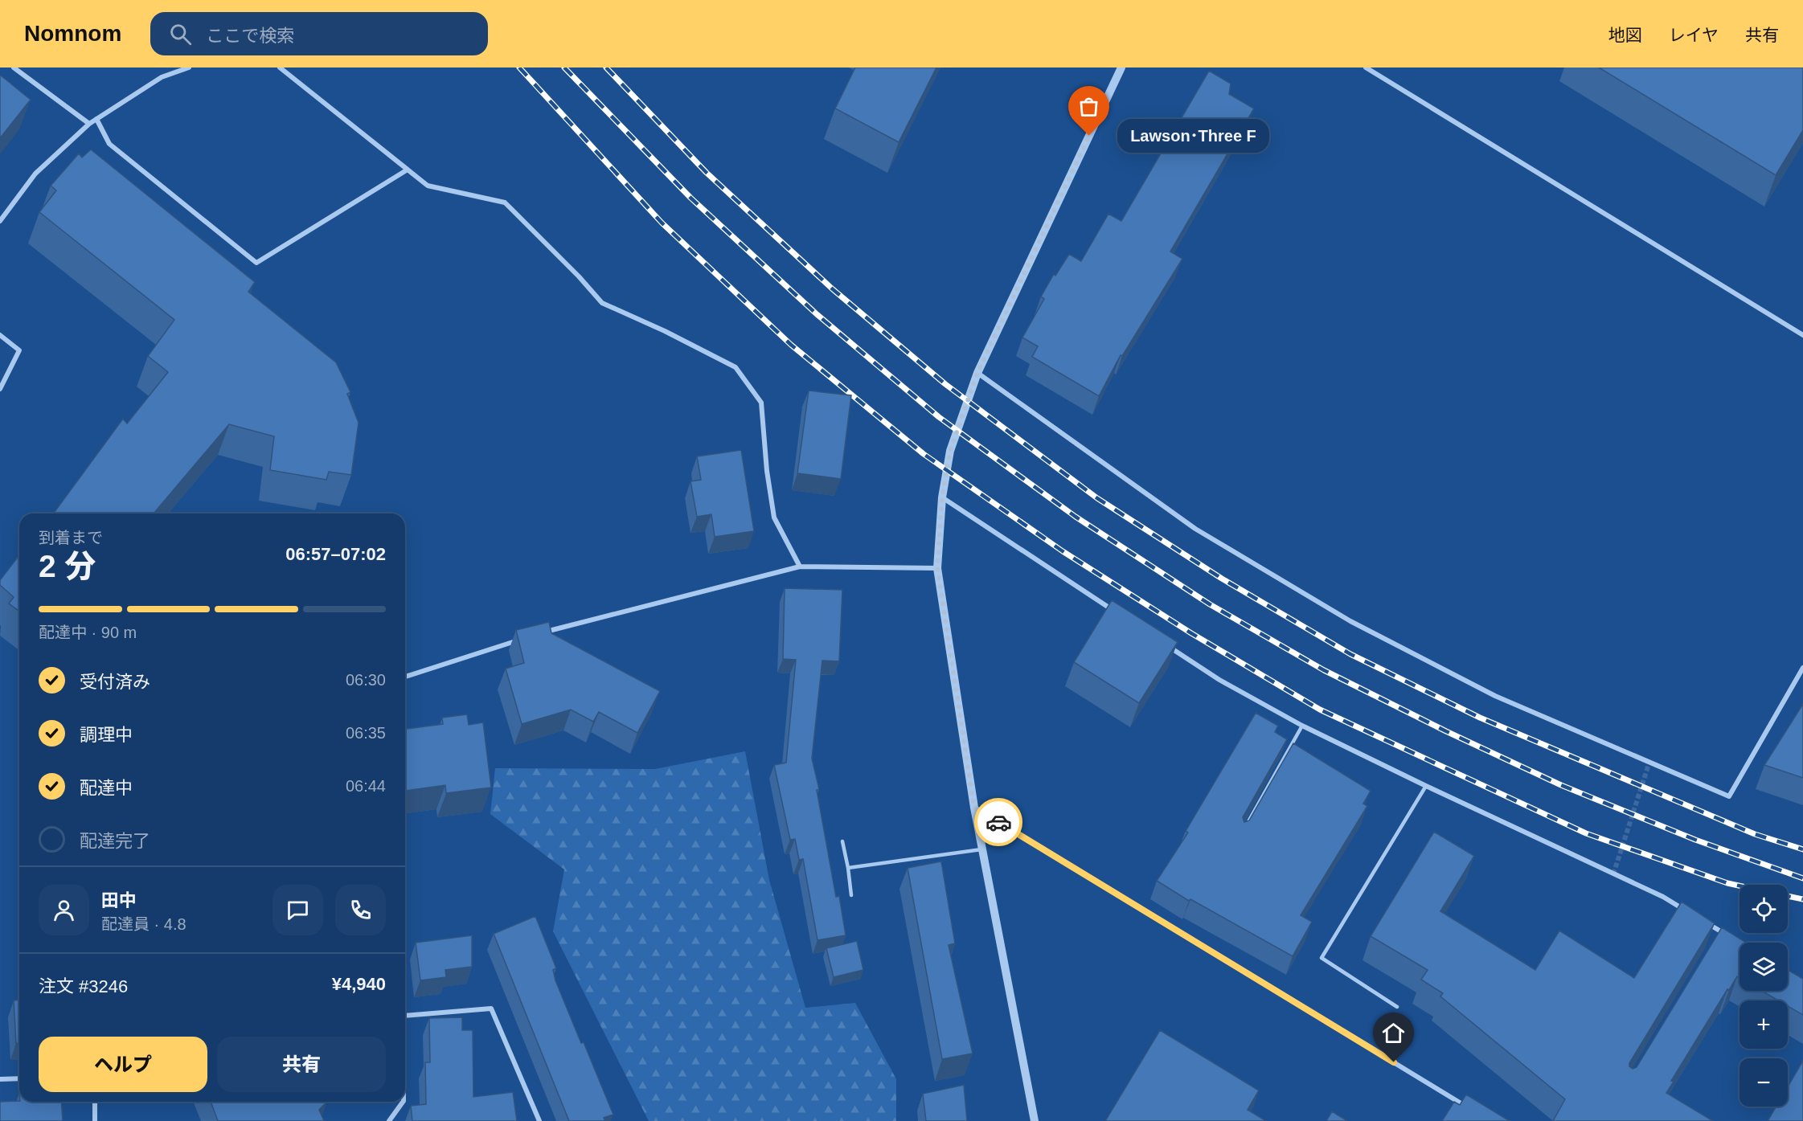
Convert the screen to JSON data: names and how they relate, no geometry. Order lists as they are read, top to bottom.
{
  "places": ["Lawson･Three F"],
  "page": {
    "header": "Nomnom",
    "search": "ここで検索",
    "nav": ["地図", "レイヤ", "共有"],
    "bubble": "Lawson･Three F",
    "heading": ["2 分", "到着まで", "06:57–07:02"],
    "panel": [
      "田中",
      "配達員 · 4.8",
      "注文 #3246",
      "¥4,940"
    ],
    "bar": "配達中 · 90 m",
    "list": [
      ["受付済み", "06:30"],
      ["調理中", "06:35"],
      ["配達中", "06:44"],
      "配達完了"
    ],
    "map_buttons": ["+", "−"],
    "buttons": ["ヘルプ", "共有"]
  }
}
